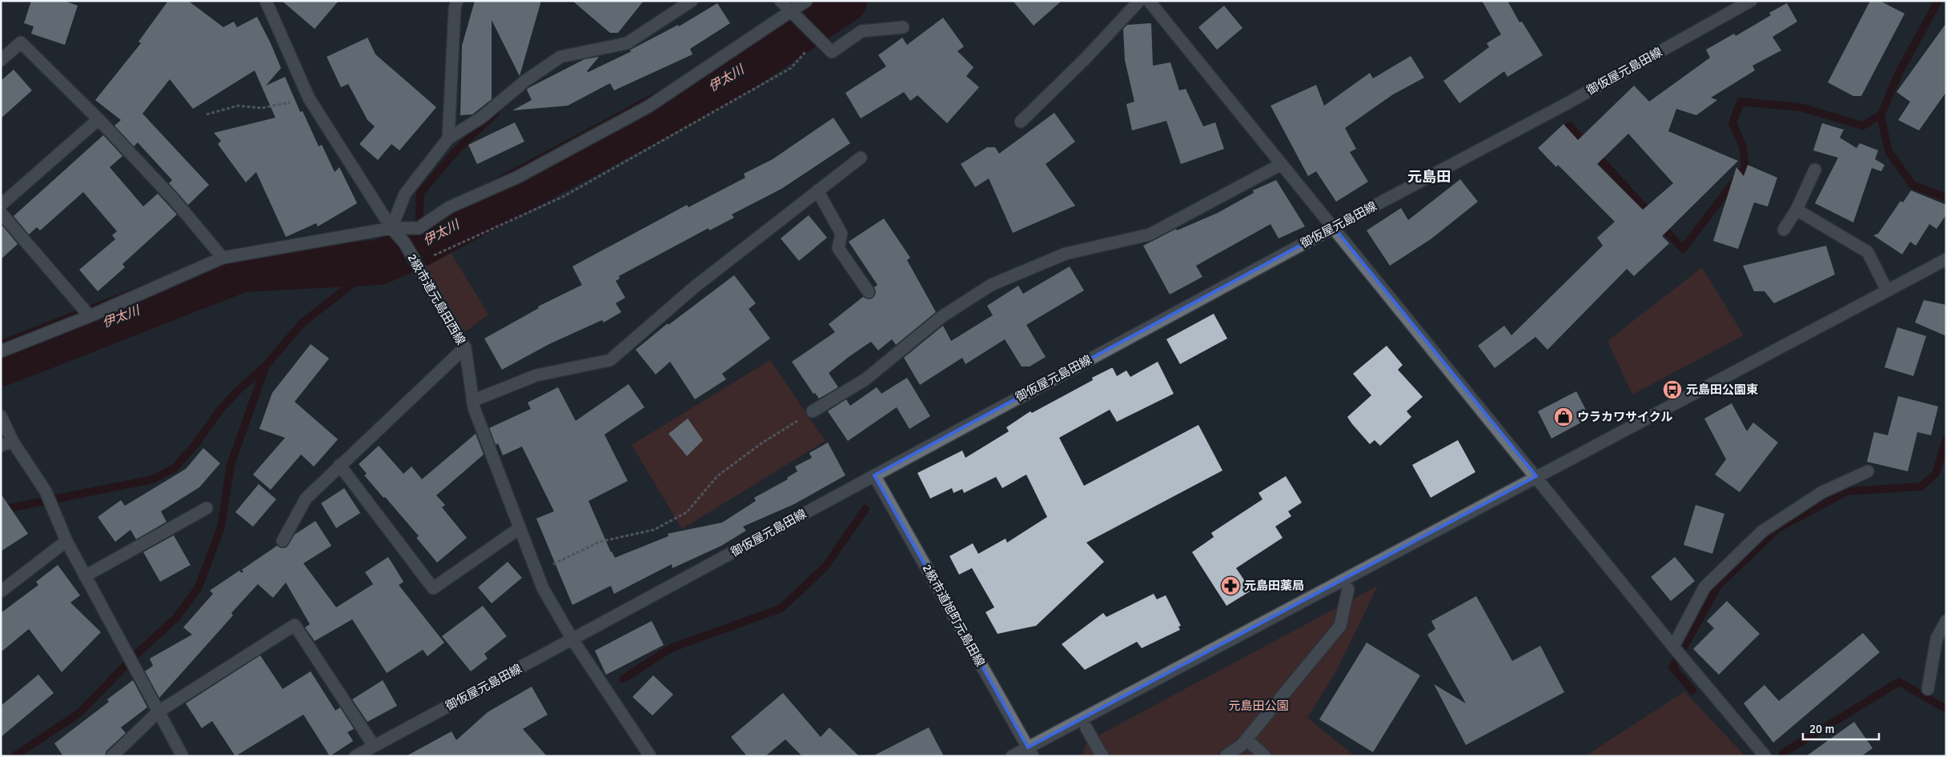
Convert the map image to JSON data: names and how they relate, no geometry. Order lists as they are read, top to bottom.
{
  "streets": {
    "street": ["御仮屋元島田線", "2級市道元島田西線", "2級市道旭町元島田線"]
  },
  "crossings": [
    ["御仮屋元島田線", "2級市道元島田西線"],
    ["御仮屋元島田線", "2級市道旭町元島田線"]
  ],
  "districts": ["元島田"],
  "water": ["伊太川"],
  "parks": ["元島田公園"],
  "places": {
    "bus stop": ["元島田公園東"],
    "shop": ["ウラカワサイクル"],
    "pharmacy": ["元島田薬局"]
  },
  "scale_bar": "20 m"
}
